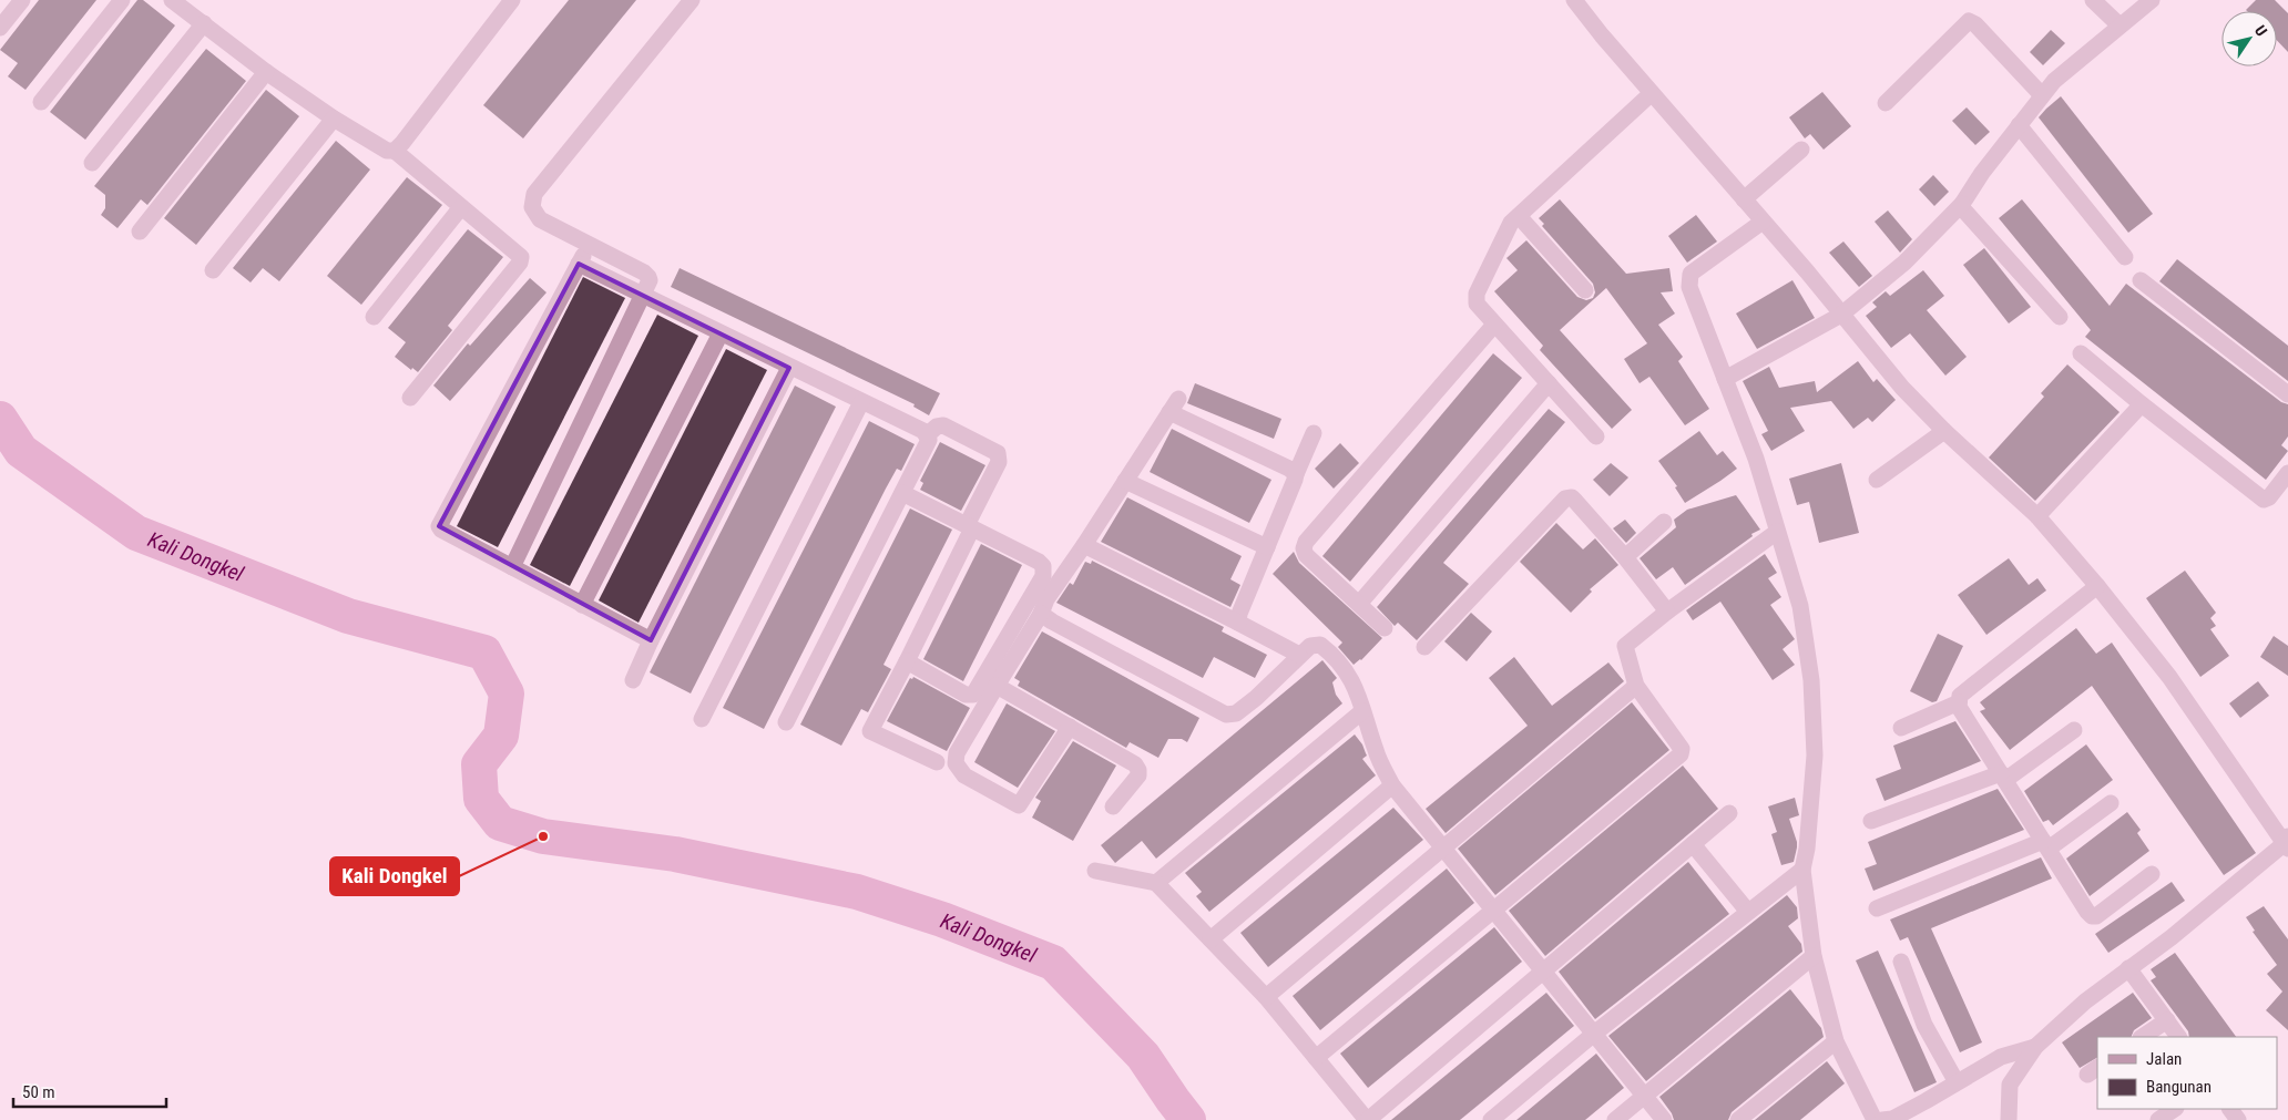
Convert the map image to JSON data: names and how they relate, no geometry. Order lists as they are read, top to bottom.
{
  "water": ["Kali Dongkel"],
  "places": ["Kali Dongkel"],
  "legend": ["Jalan", "Bangunan"],
  "scale_bar": "50 m",
  "north": "top right"
}
